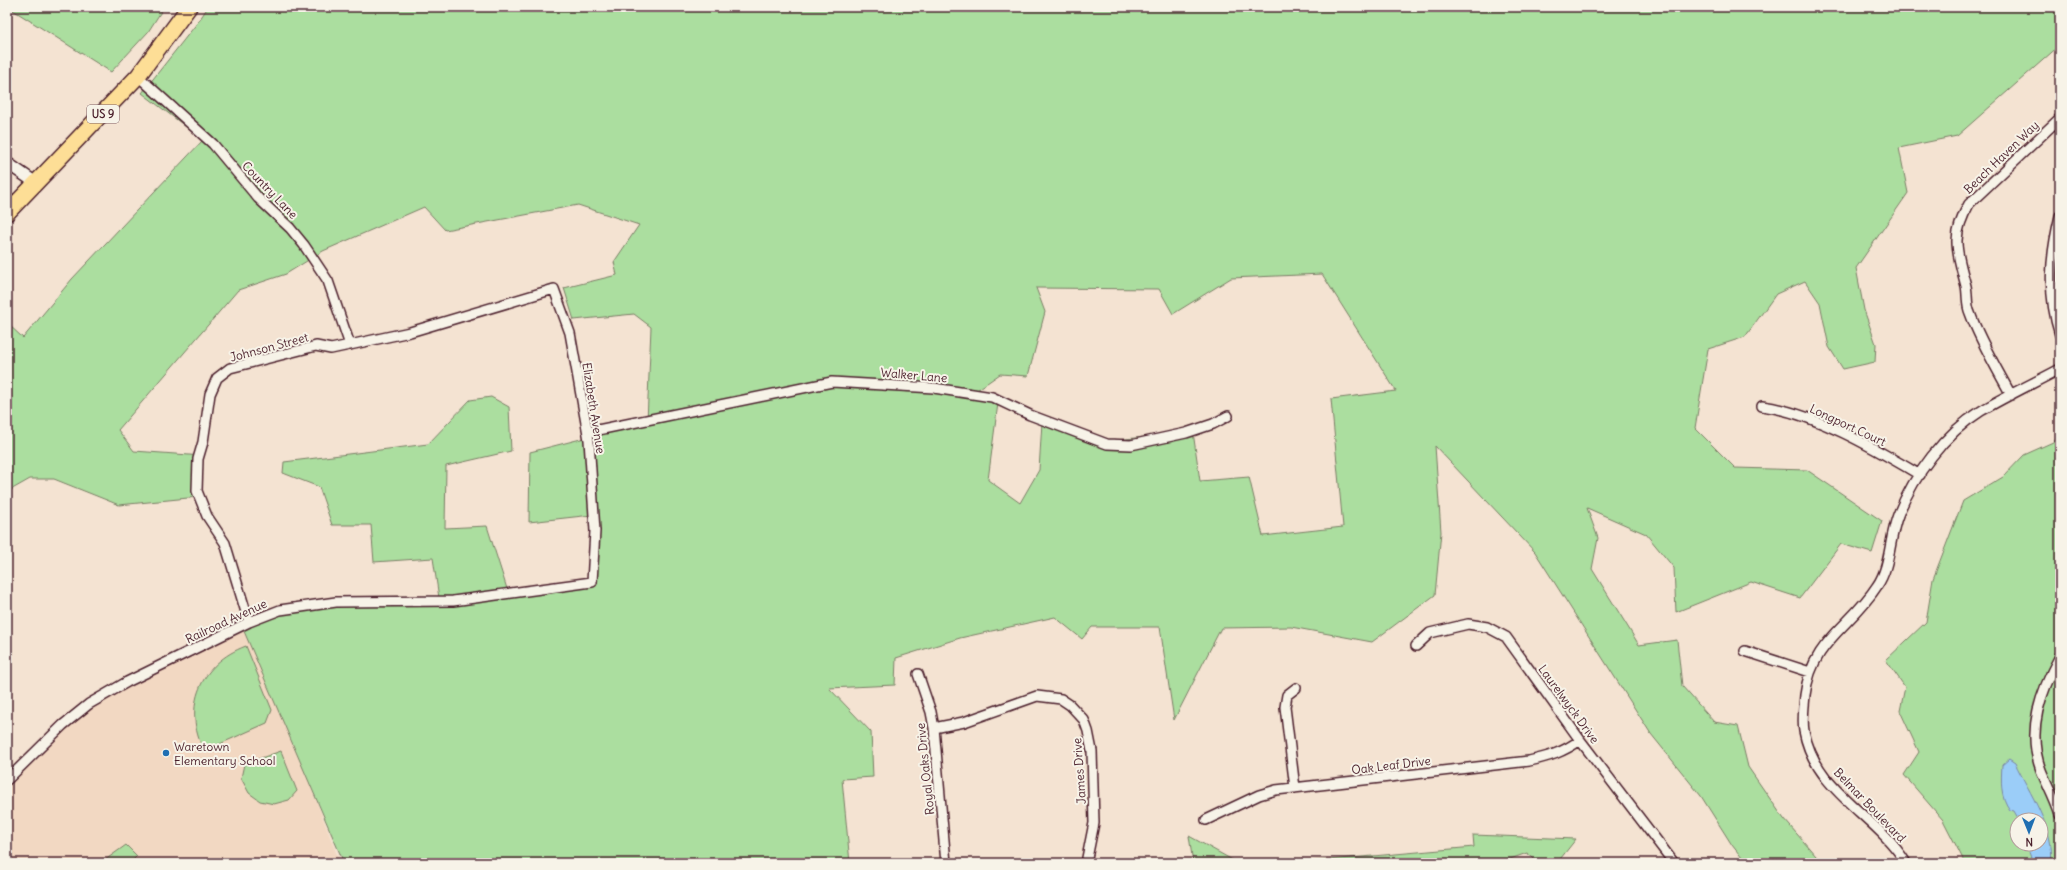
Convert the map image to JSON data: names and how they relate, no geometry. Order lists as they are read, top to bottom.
{
  "streets": {
    "highway": ["US 9"],
    "street": [
      "Beach Haven Way",
      "Country Lane",
      "Johnson Street",
      "Walker Lane",
      "Elizabeth Avenue",
      "Longport Court",
      "Railroad Avenue",
      "Laurelwyck Drive",
      "Oak Leaf Drive",
      "Royal Oaks Drive",
      "James Drive",
      "Belmar Boulevard"
    ]
  },
  "crossings": [
    ["US 9", "Country Lane"],
    ["Beach Haven Way", "Belmar Boulevard"],
    ["Country Lane", "Johnson Street"],
    ["Johnson Street", "Elizabeth Avenue"],
    ["Johnson Street", "Railroad Avenue"],
    ["Walker Lane", "Elizabeth Avenue"],
    ["Elizabeth Avenue", "Railroad Avenue"],
    ["Longport Court", "Belmar Boulevard"],
    ["Laurelwyck Drive", "Oak Leaf Drive"],
    ["Royal Oaks Drive", "James Drive"]
  ],
  "places": ["Waretown Elementary School"],
  "north": "bottom"
}
